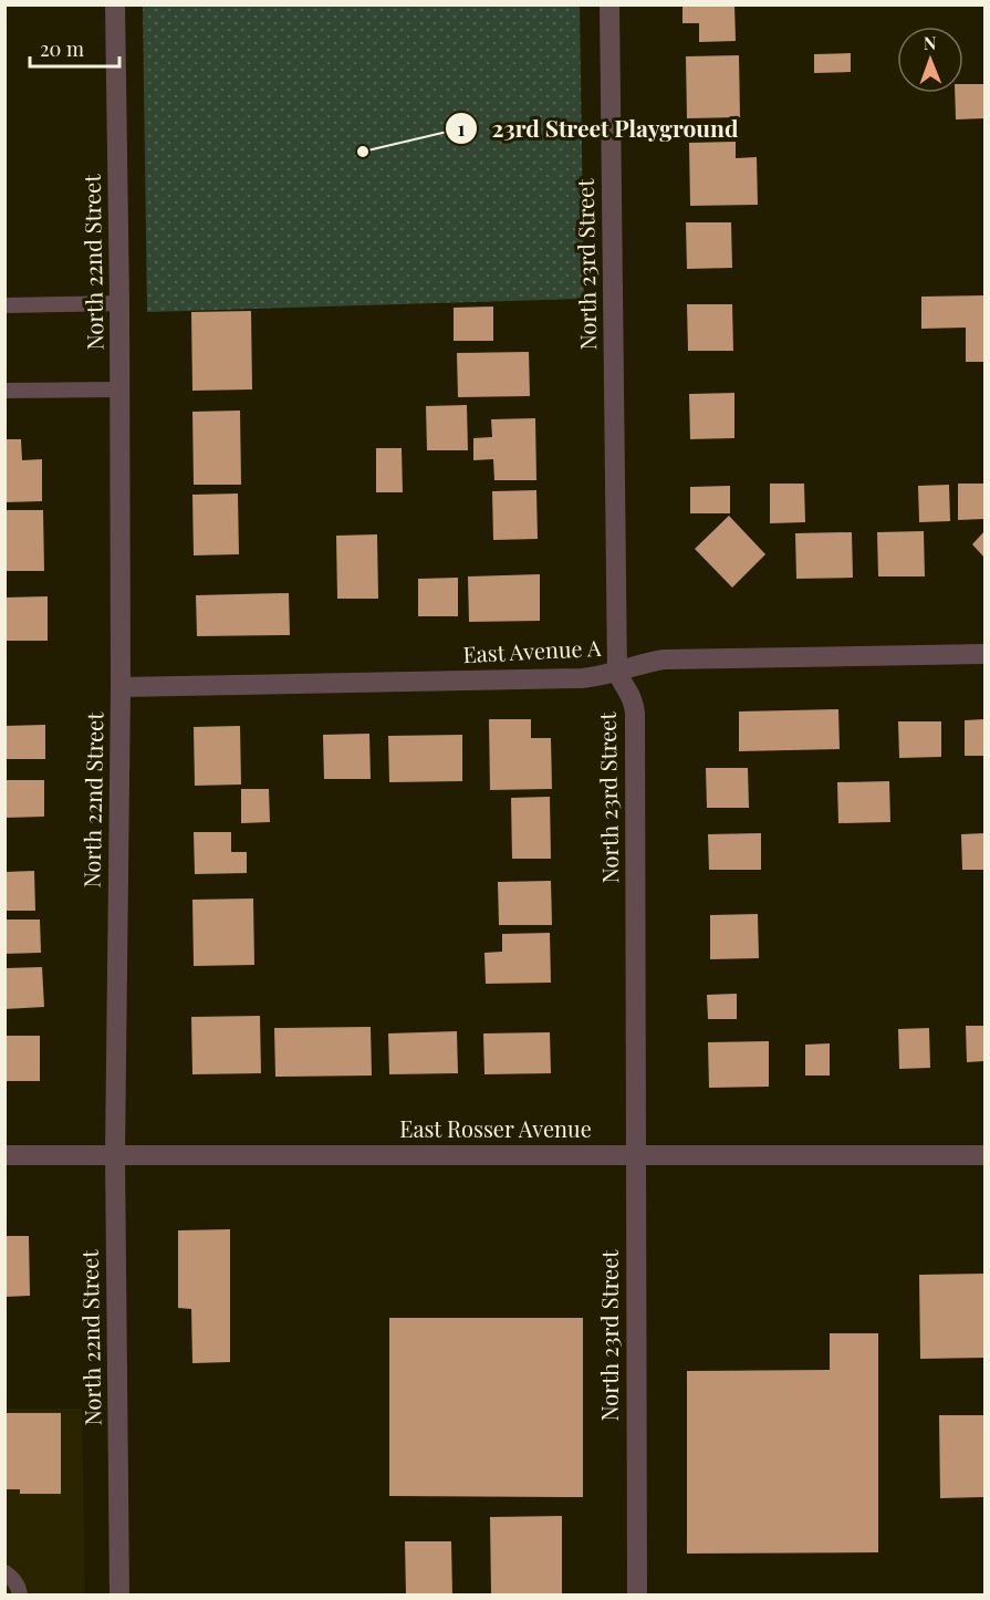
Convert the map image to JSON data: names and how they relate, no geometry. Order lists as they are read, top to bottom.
{
  "streets": {
    "street": [
      "North 22nd Street",
      "North 23rd Street",
      "East Avenue A",
      "East Rosser Avenue"
    ]
  },
  "crossings": [
    ["North 22nd Street", "East Avenue A"],
    ["North 22nd Street", "East Rosser Avenue"],
    ["North 23rd Street", "East Avenue A"],
    ["North 23rd Street", "East Rosser Avenue"]
  ],
  "places": ["23rd Street Playground"],
  "scale_bar": "20 m",
  "north": "top"
}
